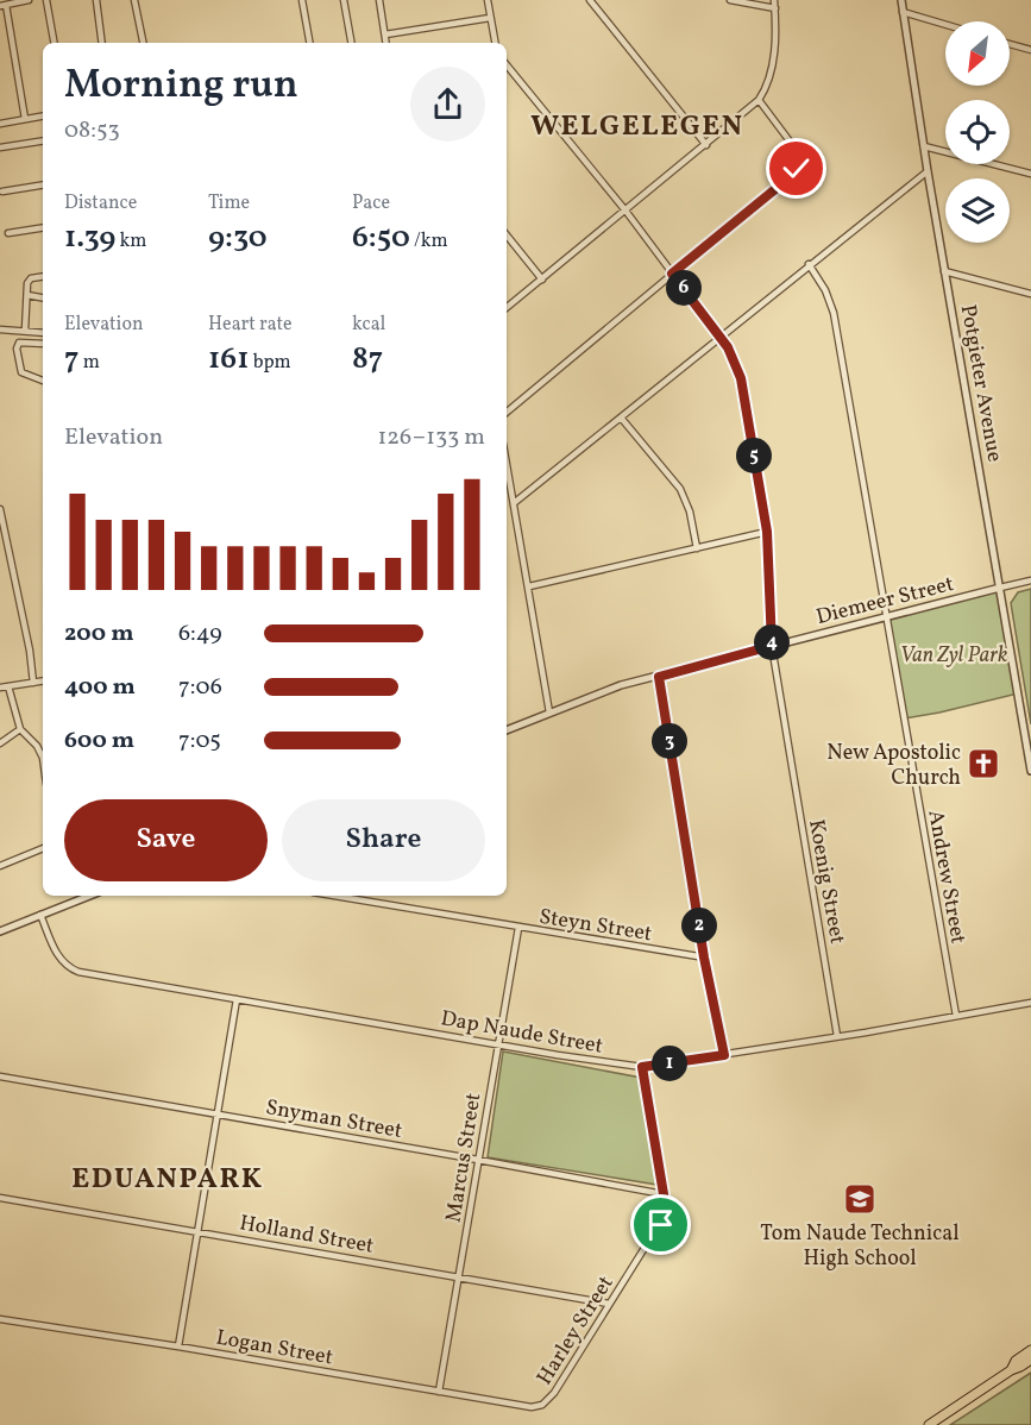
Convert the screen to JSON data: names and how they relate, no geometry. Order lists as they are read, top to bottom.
{
  "streets": {
    "street": [
      "Potgieter Avenue",
      "Diemeer Street",
      "Andrew Street",
      "Koenig Street",
      "Steyn Street",
      "Dap Naude Street",
      "Snyman Street",
      "Marcus Street",
      "Holland Street",
      "Harley Street",
      "Logan Street"
    ]
  },
  "crossings": [
    ["Potgieter Avenue", "Diemeer Street"],
    ["Diemeer Street", "Andrew Street"],
    ["Diemeer Street", "Koenig Street"],
    ["Andrew Street", "Dap Naude Street"],
    ["Koenig Street", "Dap Naude Street"],
    ["Steyn Street", "Marcus Street"],
    ["Dap Naude Street", "Marcus Street"],
    ["Dap Naude Street", "Harley Street"],
    ["Snyman Street", "Marcus Street"],
    ["Snyman Street", "Harley Street"],
    ["Marcus Street", "Holland Street"],
    ["Marcus Street", "Logan Street"],
    ["Holland Street", "Harley Street"],
    ["Harley Street", "Logan Street"]
  ],
  "districts": ["WELGELEGEN", "EDUANPARK"],
  "parks": ["Van Zyl Park"],
  "places": {
    "church": ["New Apostolic Church"],
    "school or university": ["Tom Naude Technical High School"]
  },
  "north": "bottom left",
  "page": {
    "heading": ["Morning run", "08:53"],
    "stats": [
      ["Distance", "1.39 km"],
      ["Time", "9:30"],
      ["Pace", "6:50 /km"],
      ["Elevation", "7 m"],
      ["Heart rate", "161 bpm"],
      ["kcal", "87"]
    ],
    "pins": [
      "6",
      "5",
      "4",
      "3",
      "2",
      "1"
    ],
    "chart": ["Elevation", "126–133 m"],
    "list": [
      {
        "name": "200 m",
        "note": "6:49"
      },
      {
        "name": "400 m",
        "note": "7:06"
      },
      {
        "name": "600 m",
        "note": "7:05"
      }
    ],
    "buttons": ["Save", "Share"]
  }
}
